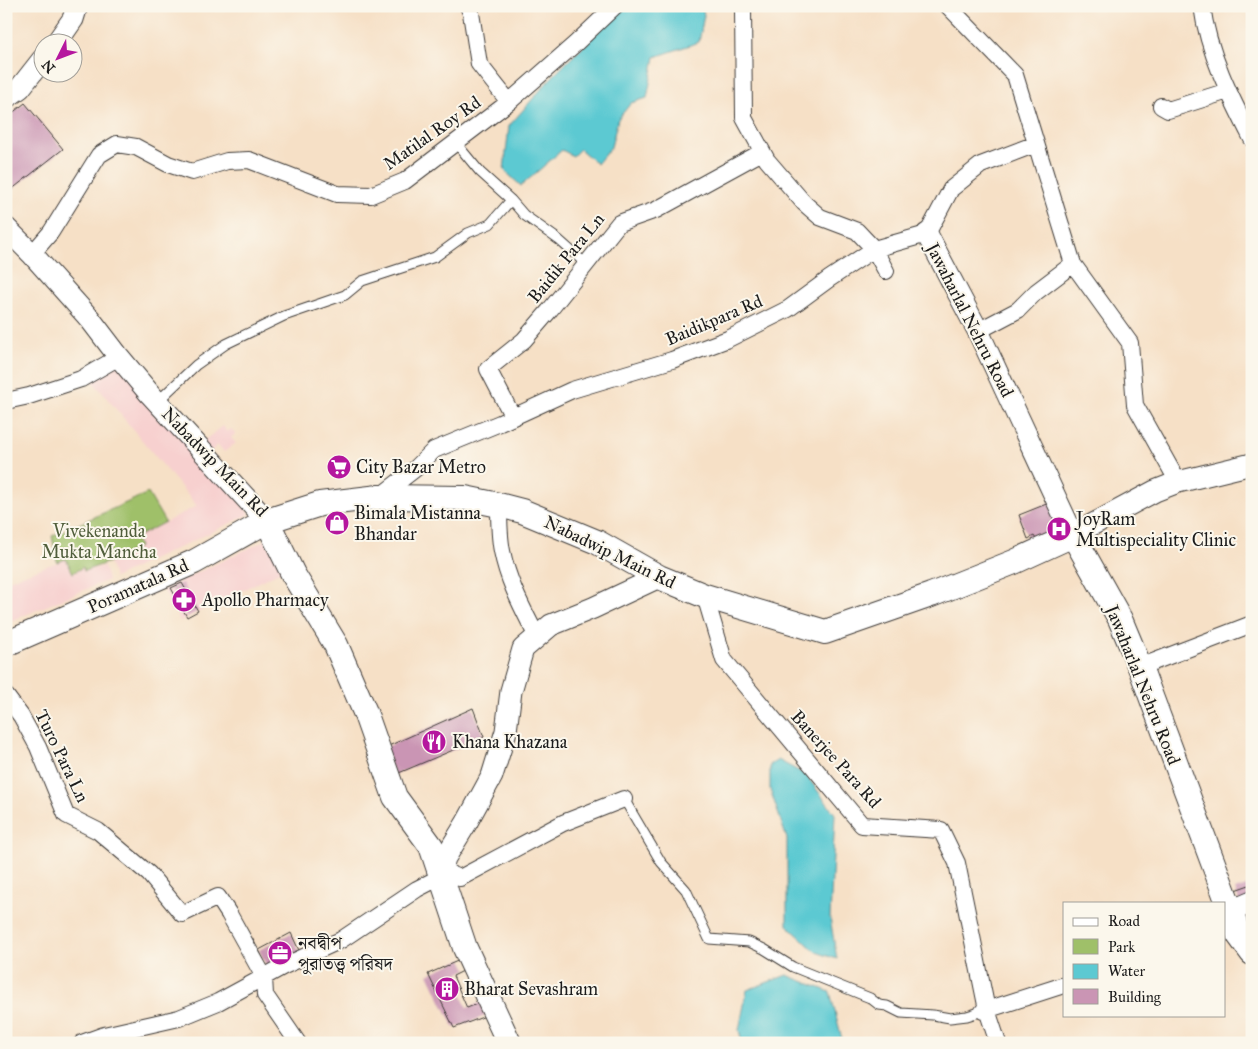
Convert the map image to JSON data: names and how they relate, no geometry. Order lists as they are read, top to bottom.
{
  "streets": {
    "main road": ["Jawaharlal Nehru Road", "Nabadwip Main Rd", "Poramatala Rd"],
    "street": [
      "Matilal Roy Rd",
      "Baidik Para Ln",
      "Baidikpara Rd",
      "Turo Para Ln",
      "Banerjee Para Rd"
    ]
  },
  "crossings": [
    ["Matilal Roy Rd", "Nabadwip Main Rd"],
    ["Baidik Para Ln", "Baidikpara Rd"],
    ["Baidikpara Rd", "Jawaharlal Nehru Road"],
    ["Baidikpara Rd", "Nabadwip Main Rd"],
    ["Jawaharlal Nehru Road", "Nabadwip Main Rd"],
    ["Nabadwip Main Rd", "Poramatala Rd"],
    ["Nabadwip Main Rd", "Banerjee Para Rd"]
  ],
  "parks": ["Vivekenanda Mukta Mancha"],
  "places": {
    "supermarket": ["City Bazar Metro"],
    "shop": ["Bimala Mistanna Bhandar"],
    "hospital": ["JoyRam Multispeciality Clinic"],
    "pharmacy": ["Apollo Pharmacy"],
    "restaurant": ["Khana Khazana"],
    "office": ["নবদ্বীপ পুরাতত্ত্ব পরিষদ"],
    "building": ["Bharat Sevashram"]
  },
  "legend": [
    "Road",
    "Park",
    "Water",
    "Building"
  ],
  "north": "bottom left"
}
